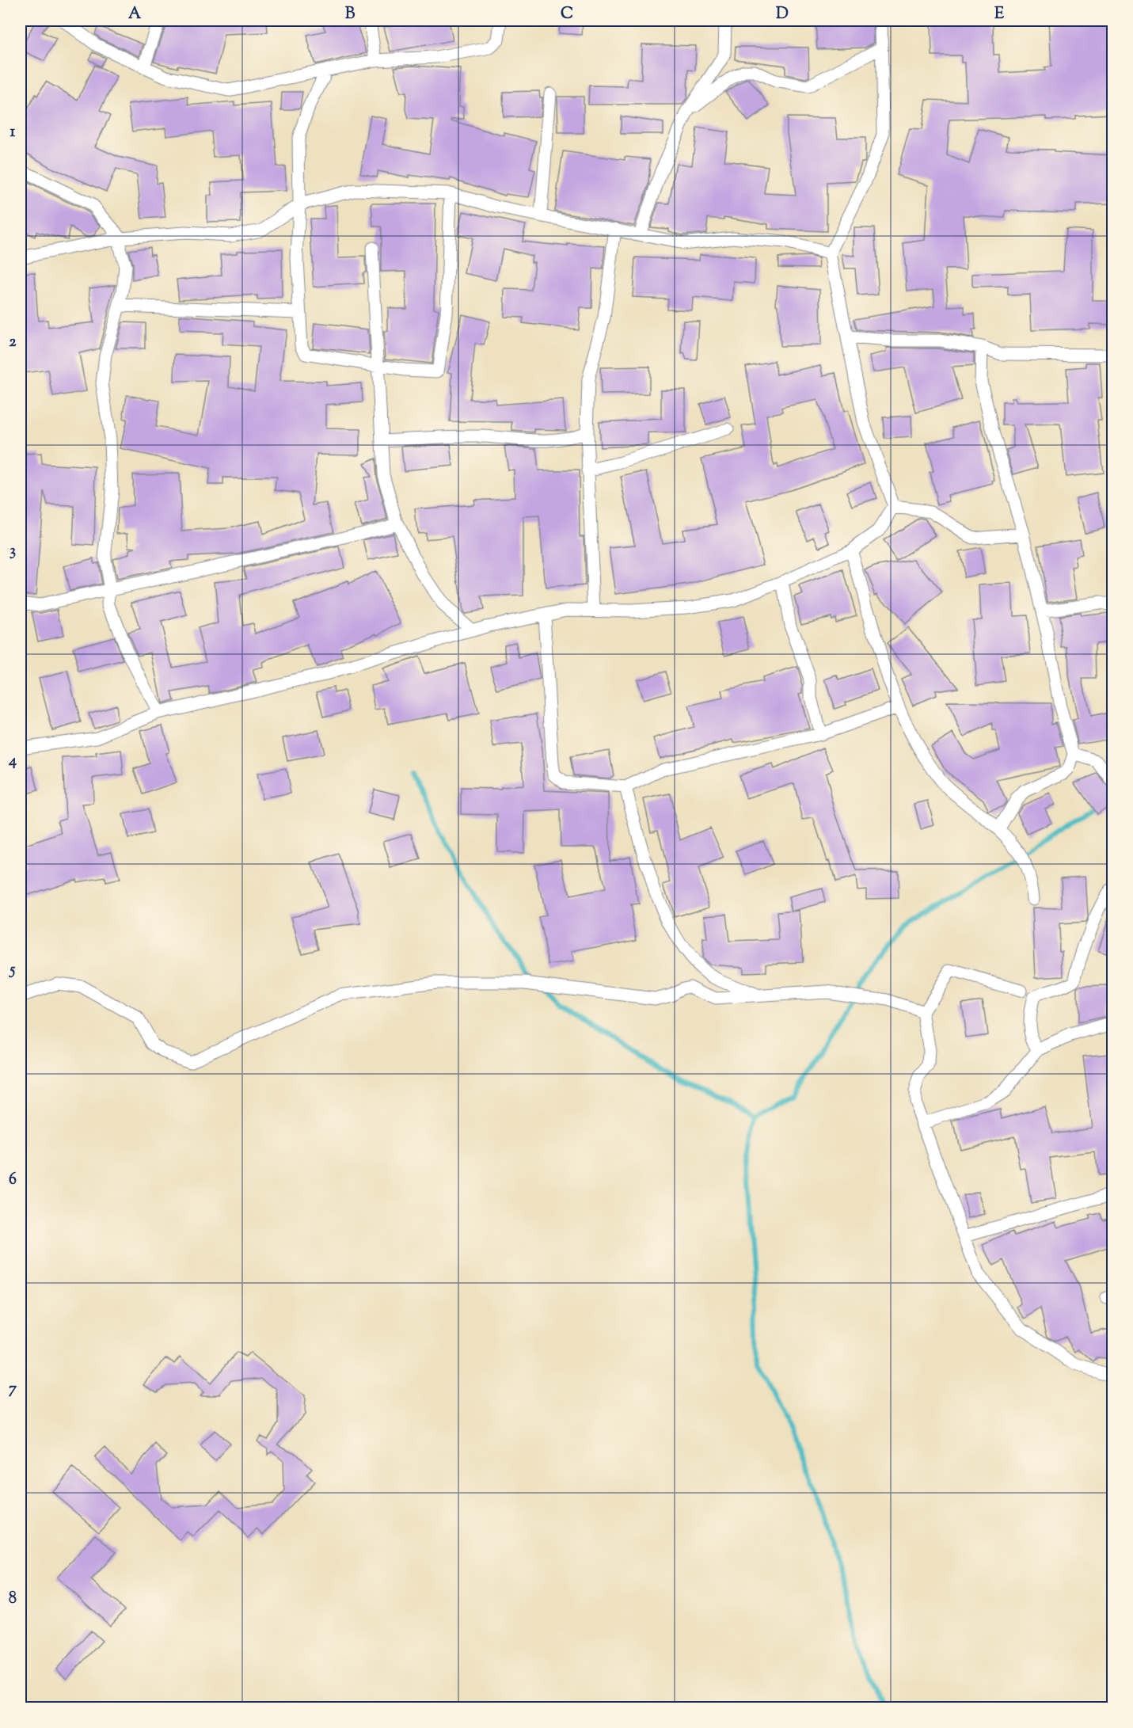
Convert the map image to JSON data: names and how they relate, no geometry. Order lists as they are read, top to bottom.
{
  "grid": {
    "columns": [
      "A",
      "B",
      "C",
      "D",
      "E"
    ],
    "rows": [
      "1",
      "2",
      "3",
      "4",
      "5",
      "6",
      "7",
      "8"
    ]
  }
}
